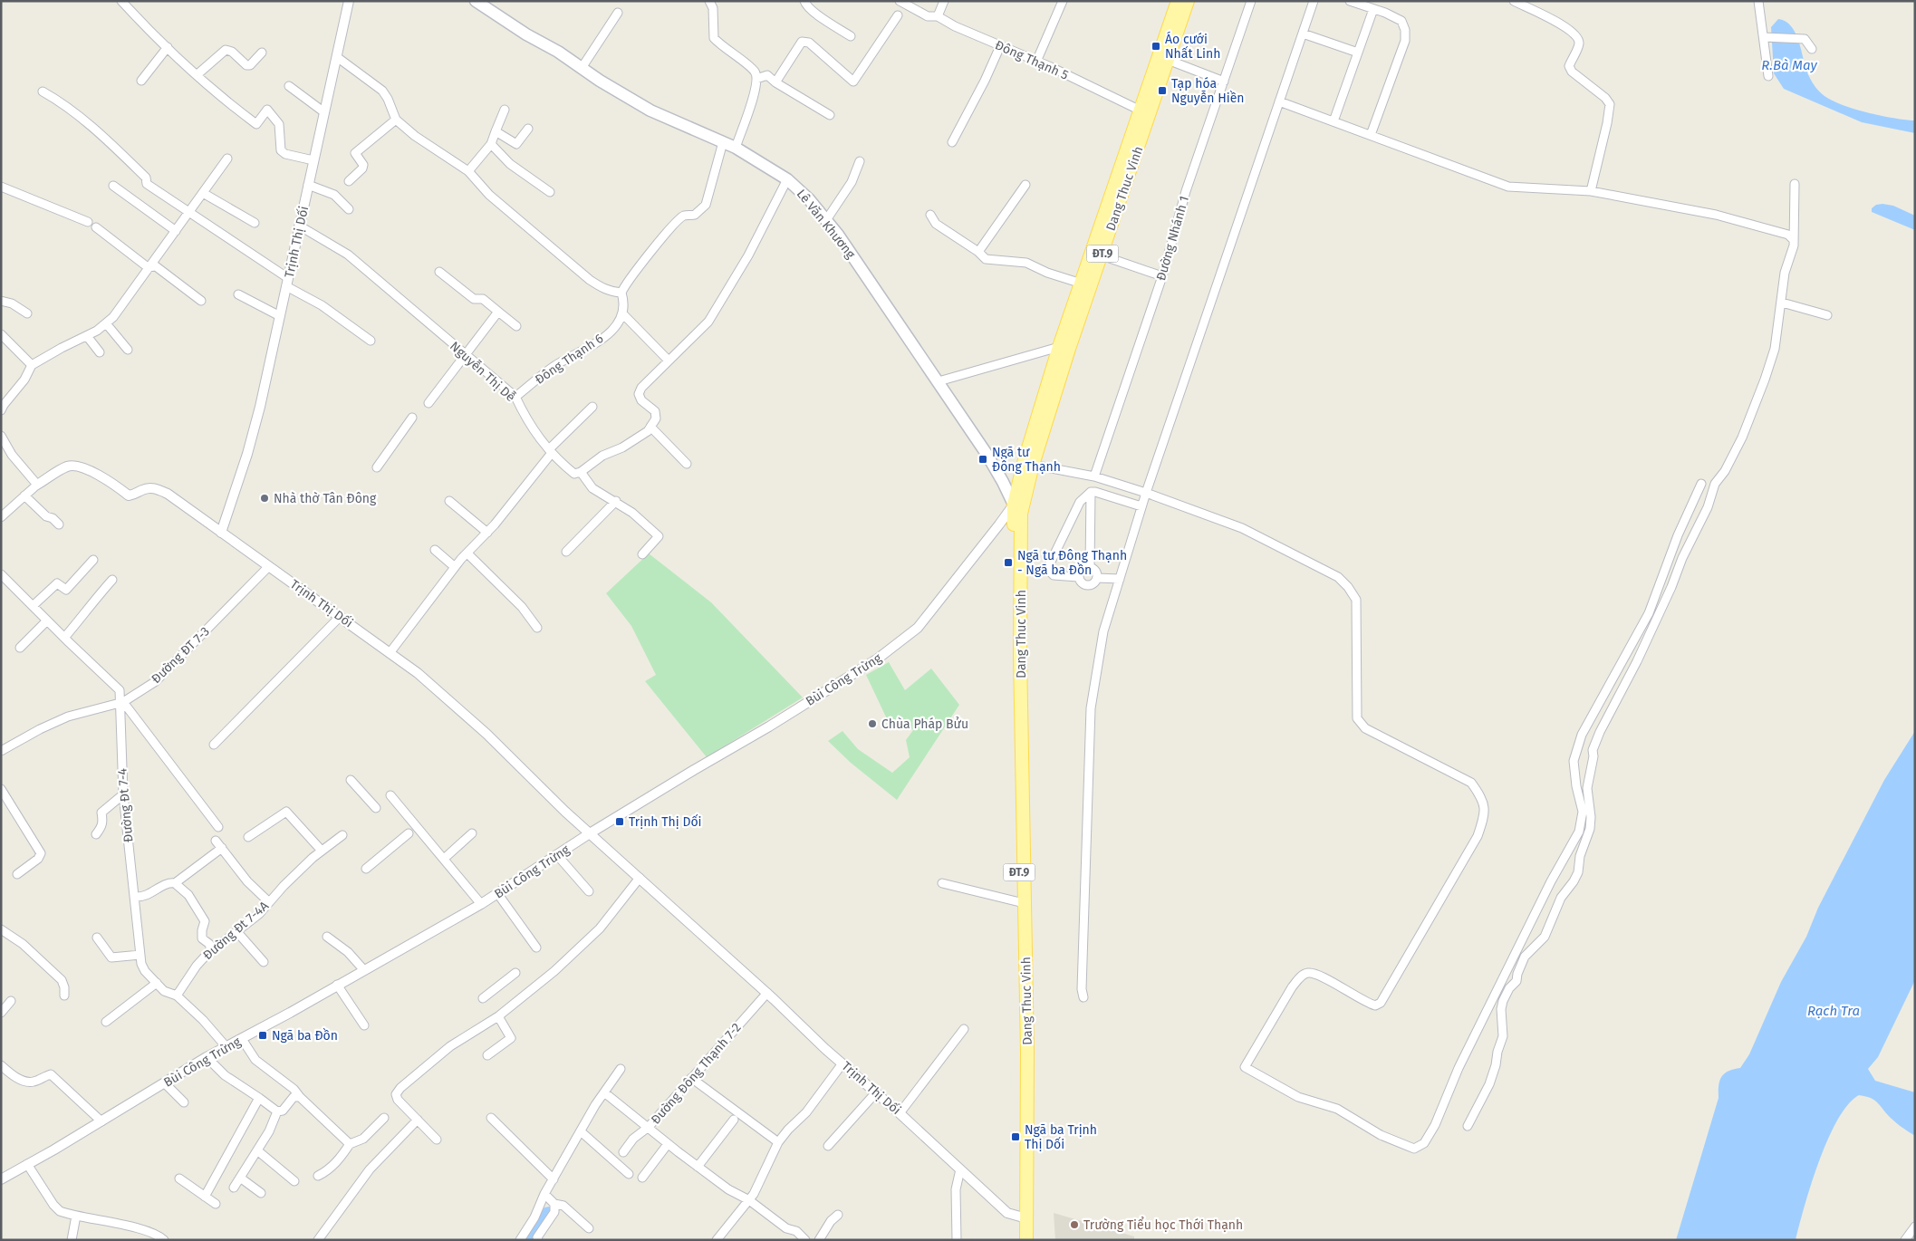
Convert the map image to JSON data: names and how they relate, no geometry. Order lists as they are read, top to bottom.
{
  "streets": {
    "main road": ["Dang Thuc Vinh", "Lê Văn Khương", "ĐT.9"],
    "street": [
      "Đông Thạnh 5",
      "Đường Nhánh 1",
      "Trịnh Thị Dối",
      "Đông Thạnh 6",
      "Nguyễn Thị Dễ",
      "Đường ĐT 7-3",
      "Bùi Công Trừng",
      "Đường Đt 7-4",
      "Đường Đt 7-4A",
      "Đường Đông Thạnh 7-2"
    ]
  },
  "crossings": [
    ["Đông Thạnh 5", "Dang Thuc Vinh"],
    ["Dang Thuc Vinh", "Lê Văn Khương"],
    ["Dang Thuc Vinh", "Trịnh Thị Dối"],
    ["Dang Thuc Vinh", "Bùi Công Trừng"],
    ["Lê Văn Khương", "Bùi Công Trừng"],
    ["Trịnh Thị Dối", "Nguyễn Thị Dễ"],
    ["Trịnh Thị Dối", "Đường ĐT 7-3"],
    ["Trịnh Thị Dối", "Bùi Công Trừng"],
    ["Trịnh Thị Dối", "Đường Đông Thạnh 7-2"],
    ["Đông Thạnh 6", "Nguyễn Thị Dễ"],
    ["Đường ĐT 7-3", "Đường Đt 7-4"],
    ["Bùi Công Trừng", "Đường Đt 7-4"],
    ["Đường Đt 7-4", "Đường Đt 7-4A"]
  ],
  "water": ["R.Bà May", "Rạch Tra"],
  "places": {
    "transit": [
      "Áo cưới Nhất Linh",
      "Tạp hóa Nguyễn Hiền",
      "Ngã tư Đông Thạnh",
      "Ngã tư Đông Thạnh - Ngã ba Đồn",
      "Trịnh Thị Dối",
      "Ngã ba Đồn",
      "Ngã ba Trịnh Thị Dối"
    ],
    "other": ["Nhà thờ Tân Đông", "Chùa Pháp Bửu", "Trường Tiểu học Thới Thạnh"]
  }
}
